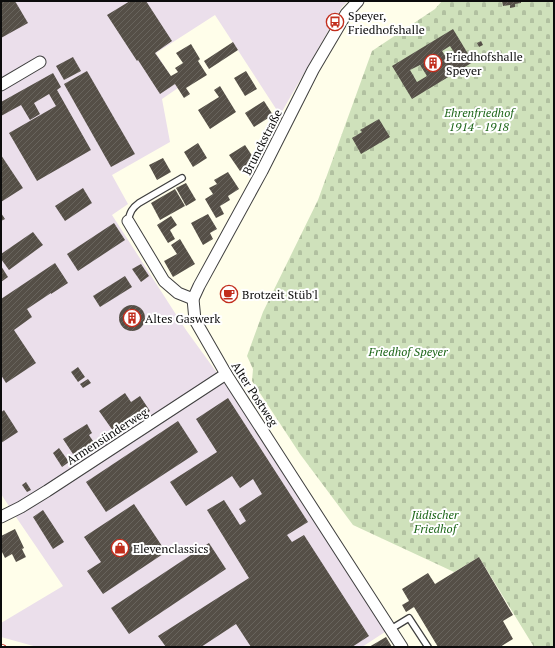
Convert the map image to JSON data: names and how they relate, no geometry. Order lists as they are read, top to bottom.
{
  "streets": {
    "street": ["Brunckstraße", "Alter Postweg", "Armensünderweg"]
  },
  "crossings": [
    ["Brunckstraße", "Alter Postweg"],
    ["Alter Postweg", "Armensünderweg"]
  ],
  "parks": ["Ehrenfriedhof 1914 - 1918", "Friedhof Speyer", "Jüdischer Friedhof"],
  "places": {
    "bus stop": ["Speyer, Friedhofshalle"],
    "building": ["Friedhofshalle Speyer", "Altes Gaswerk"],
    "cafe": ["Brotzeit Stüb'l"],
    "shop": ["Elevenclassics"]
  }
}
